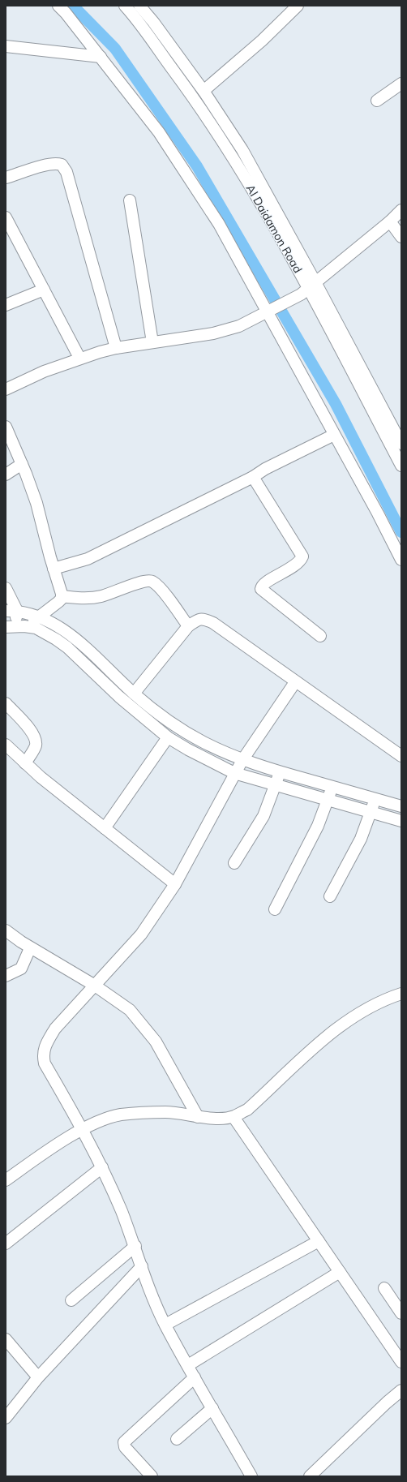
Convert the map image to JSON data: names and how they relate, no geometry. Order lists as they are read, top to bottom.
{
  "streets": {
    "street": ["Al Daidamon Road"]
  }
}
